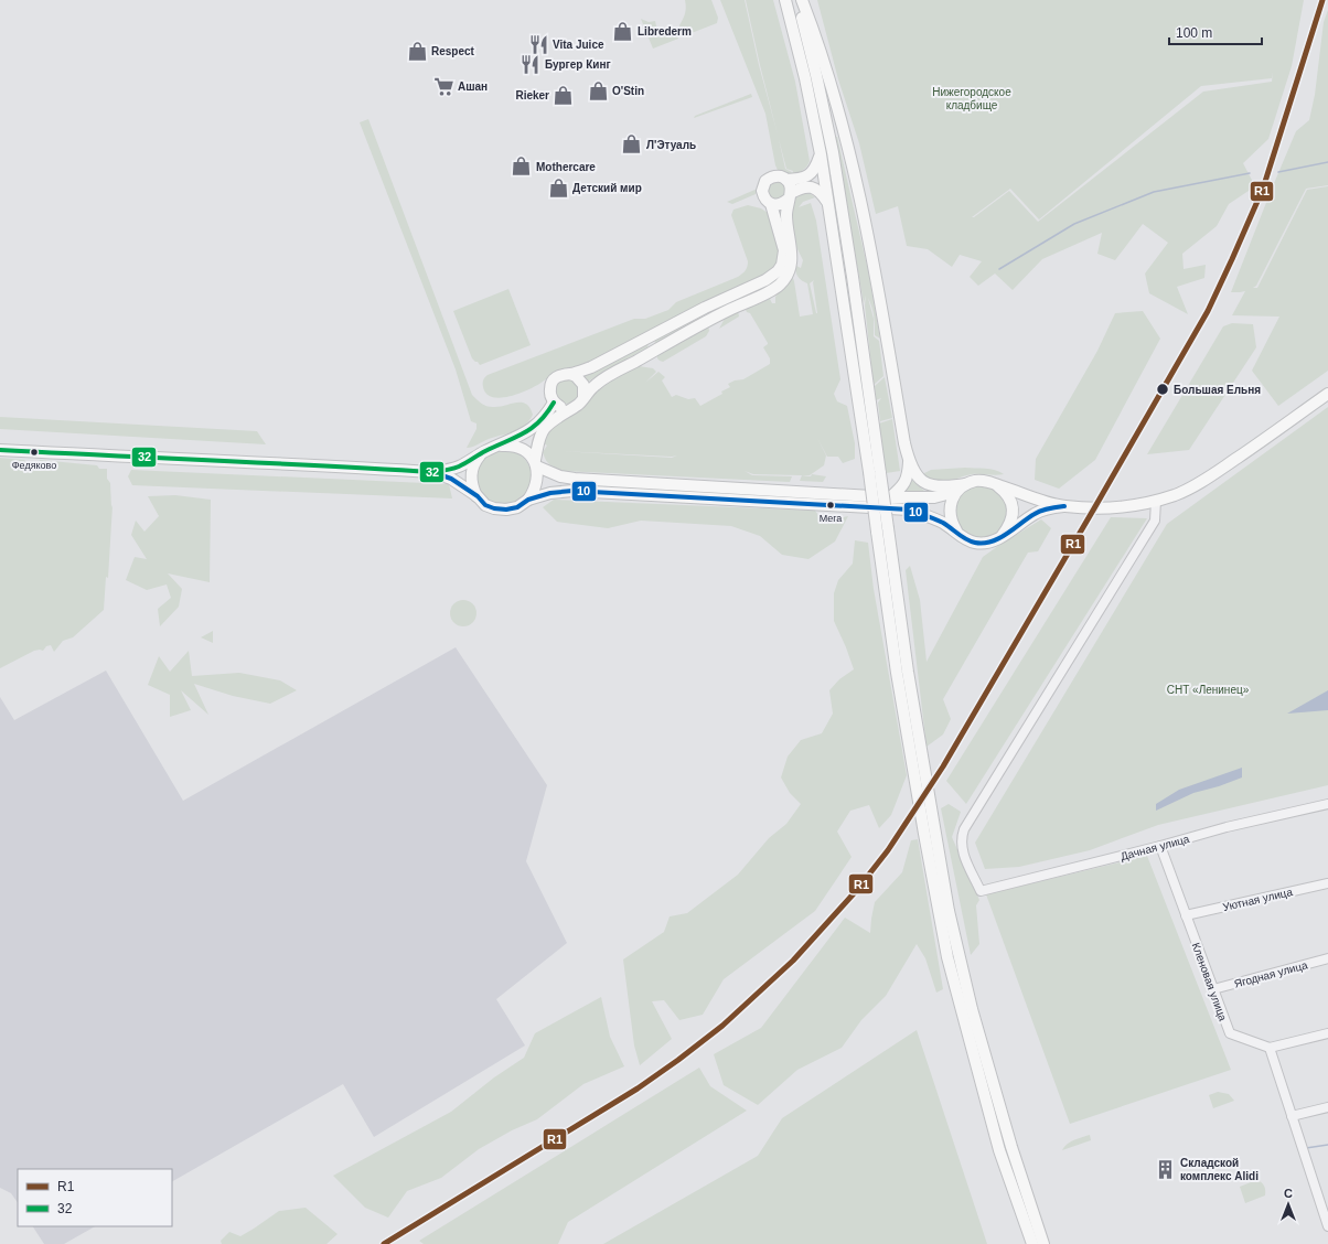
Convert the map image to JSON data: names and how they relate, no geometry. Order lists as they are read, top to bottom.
{
  "streets": {
    "street": [
      "Дачная улица",
      "Уютная улица",
      "Ягодная улица",
      "Кленовая улица"
    ]
  },
  "crossings": [
    ["Дачная улица", "Кленовая улица"],
    ["Уютная улица", "Кленовая улица"],
    ["Ягодная улица", "Кленовая улица"]
  ],
  "parks": ["Нижегородское кладбище", "СНТ «Ленинец»"],
  "places": {
    "shop": [
      "Librederm",
      "Respect",
      "O'Stin",
      "Rieker",
      "Л'Этуаль",
      "Mothercare",
      "Детский мир"
    ],
    "restaurant": ["Vita Juice", "Бургер Кинг"],
    "supermarket": ["Ашан"],
    "other": ["Большая Ельня", "Федяково", "Мега"],
    "building": ["Складской комплекс Alidi"]
  },
  "lines": ["transit line R1", "transit line 32", "transit line 10"],
  "legend": ["R1", "32"],
  "scale_bar": "100 m",
  "north": "top"
}
